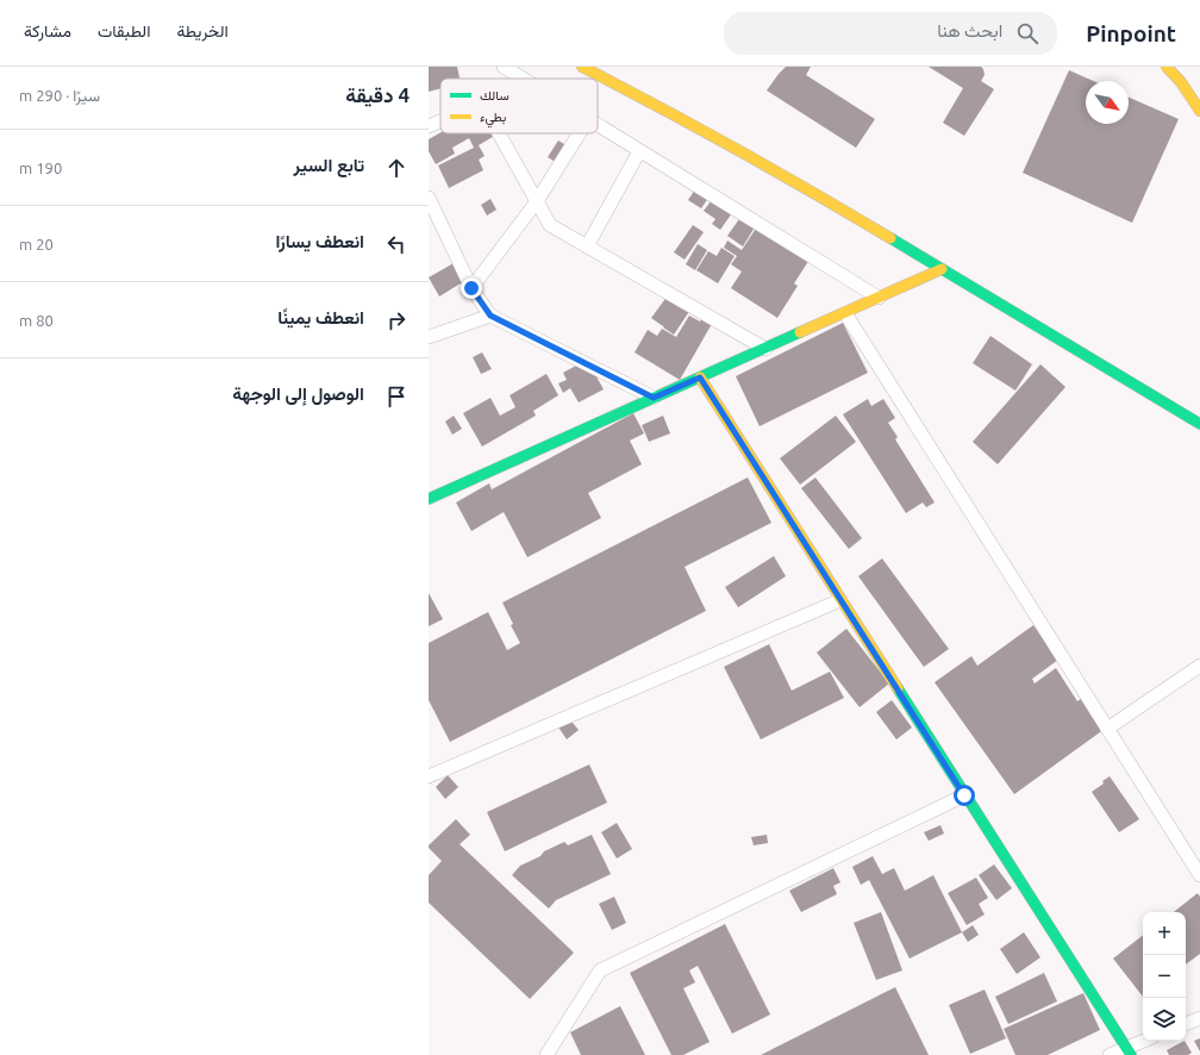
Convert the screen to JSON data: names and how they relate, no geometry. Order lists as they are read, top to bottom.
{
  "legend": ["سالك", "بطيء"],
  "north": "bottom right",
  "page": {
    "header": "Pinpoint",
    "search": "ابحث هنا",
    "nav": ["الخريطة", "الطبقات", "مشاركة"],
    "heading": ["4 دقيقة", "سيرًا · 290 m"],
    "list": [
      ["تابع السير", "190 m"],
      ["انعطف يسارًا", "20 m"],
      ["انعطف يمينًا", "80 m"],
      "الوصول إلى الوجهة"
    ],
    "map_buttons": ["+", "−"]
  }
}
